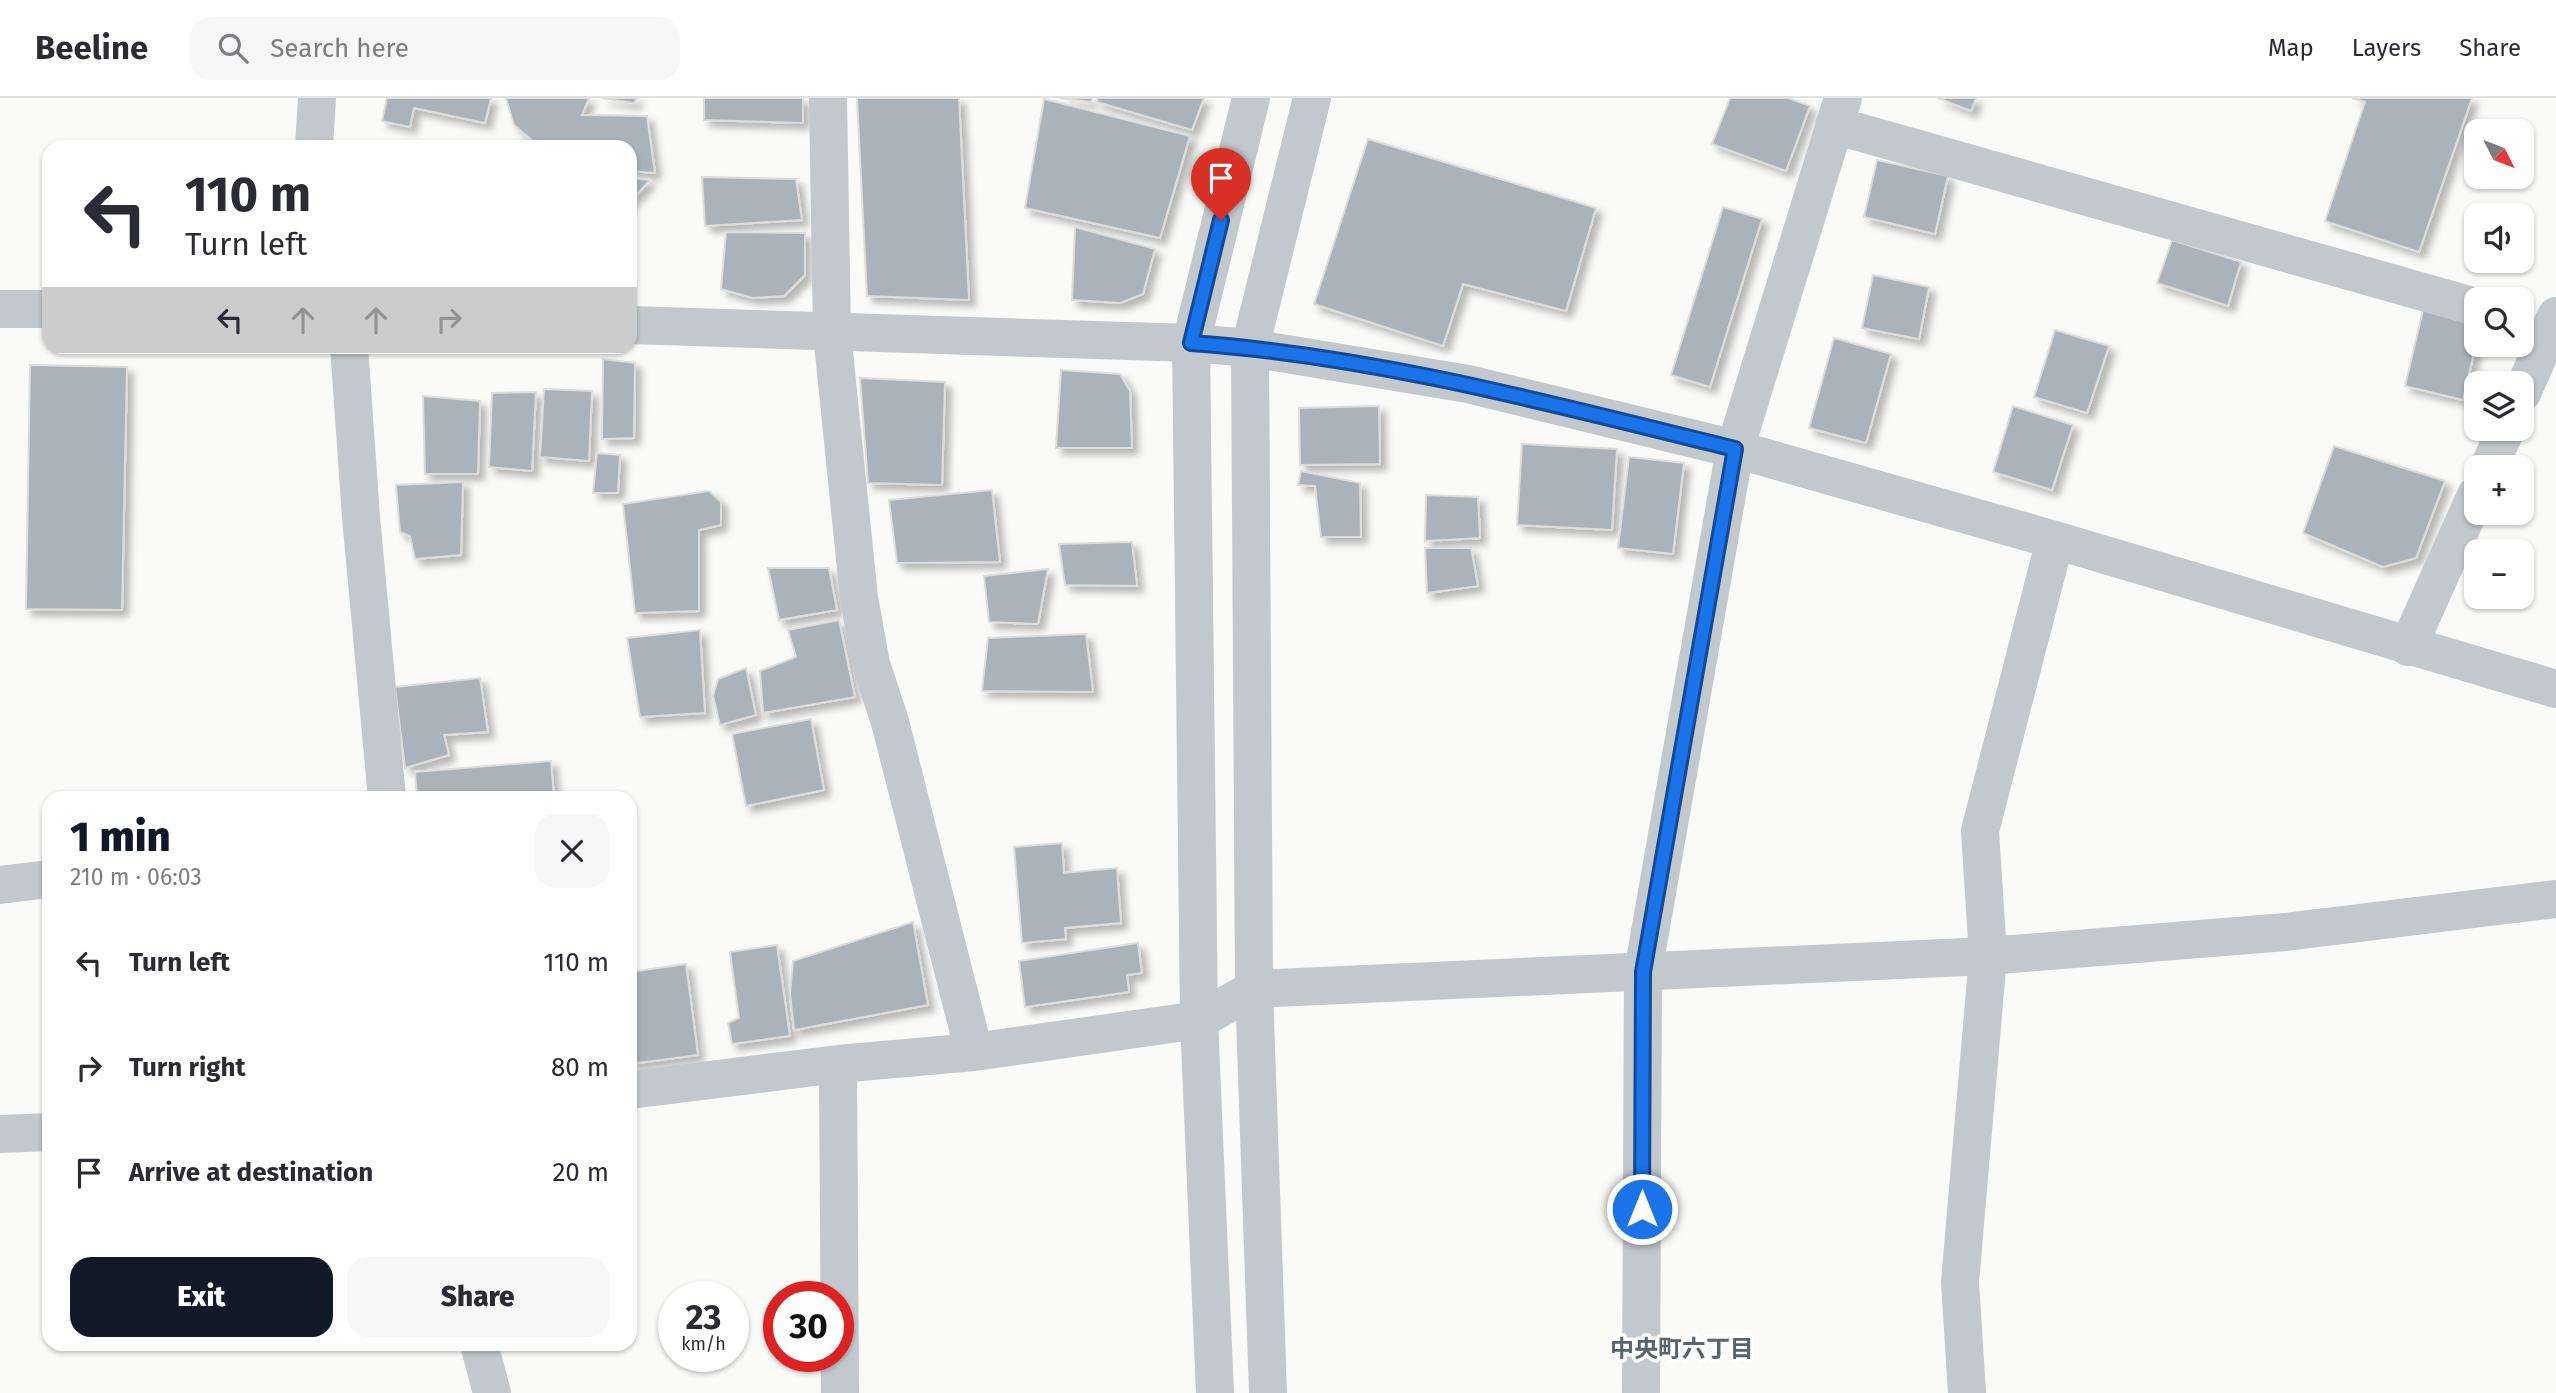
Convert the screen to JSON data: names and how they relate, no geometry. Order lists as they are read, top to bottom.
{
  "districts": ["中央町六丁目"],
  "north": "bottom right",
  "page": {
    "header": "Beeline",
    "search": "Search here",
    "nav": ["Map", "Layers", "Share"],
    "map_buttons": ["+", "−"],
    "turn": ["110 m", "Turn left"],
    "heading": ["1 min", "210 m · 06:03"],
    "list": [
      {
        "name": "Turn left",
        "value": "110 m"
      },
      {
        "name": "Turn right",
        "value": "80 m"
      },
      {
        "name": "Arrive at destination",
        "value": "20 m"
      }
    ],
    "buttons": ["Exit", "Share"],
    "speed": "23 km/h",
    "limit": "30"
  }
}
